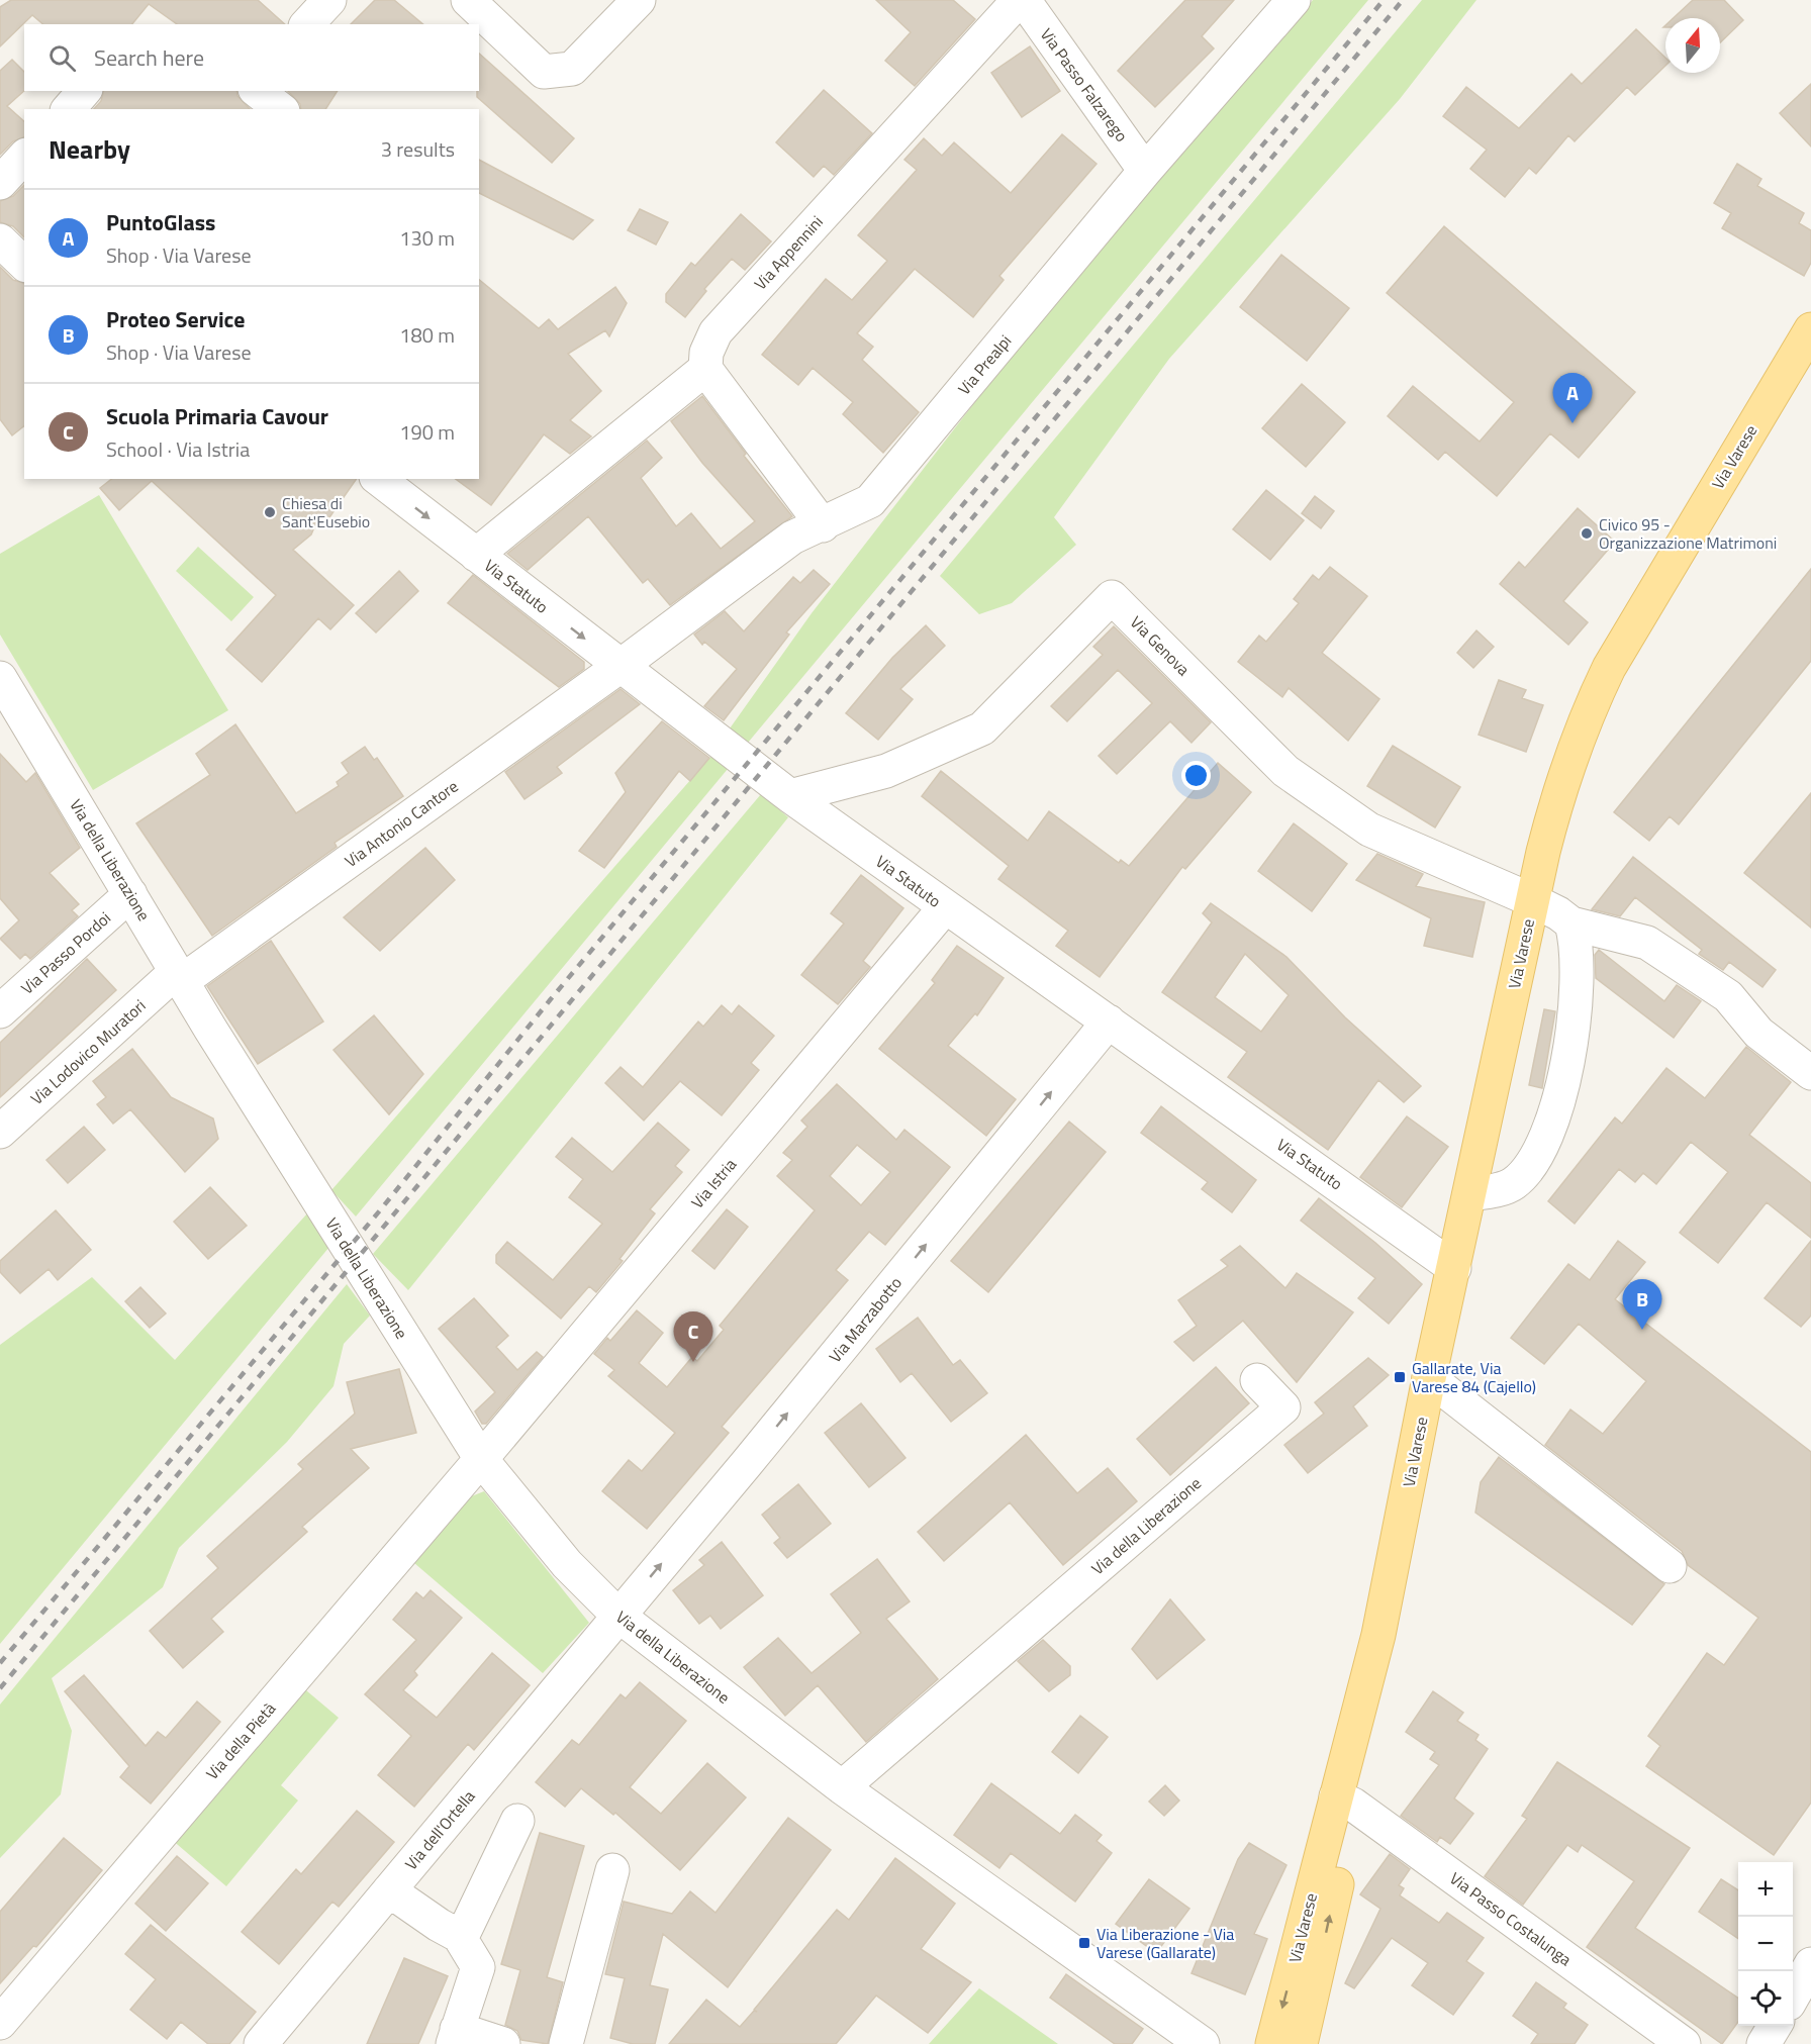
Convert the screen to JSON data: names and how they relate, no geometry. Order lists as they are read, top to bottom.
{
  "streets": {
    "main road": ["Via Varese"],
    "street": [
      "Via Passo Falzarego",
      "Via Appennini",
      "Via Prealpi",
      "Via Statuto",
      "Via Genova",
      "Via Antonio Cantore",
      "Via della Liberazione",
      "Via Passo Pordoi",
      "Via Lodovico Muratori",
      "Via Istria",
      "Via Marzabotto",
      "Via della Pietà",
      "Via dell'Ortella",
      "Via Passo Costalunga"
    ]
  },
  "crossings": [
    ["Via Passo Falzarego", "Via Prealpi"],
    ["Via Prealpi", "Via Statuto"],
    ["Via Prealpi", "Via Antonio Cantore"],
    ["Via Varese", "Via Statuto"],
    ["Via Varese", "Via Genova"],
    ["Via Varese", "Via Passo Costalunga"],
    ["Via Statuto", "Via Genova"],
    ["Via Statuto", "Via Antonio Cantore"],
    ["Via Statuto", "Via Istria"],
    ["Via Statuto", "Via Marzabotto"],
    ["Via Antonio Cantore", "Via della Liberazione"],
    ["Via Antonio Cantore", "Via Lodovico Muratori"],
    ["Via della Liberazione", "Via Passo Pordoi"],
    ["Via della Liberazione", "Via Lodovico Muratori"],
    ["Via della Liberazione", "Via Istria"],
    ["Via della Liberazione", "Via Marzabotto"],
    ["Via della Liberazione", "Via della Pietà"],
    ["Via della Liberazione", "Via dell'Ortella"],
    ["Via Istria", "Via della Pietà"],
    ["Via Marzabotto", "Via dell'Ortella"]
  ],
  "one_way": ["Via Marzabotto"],
  "places": {
    "other": ["Chiesa di Sant'Eusebio", "Civico 95 - Organizzazione Matrimoni"],
    "transit": ["Gallarate, Via Varese 84 (Cajello)", "Via Liberazione - Via Varese (Gallarate)"]
  },
  "north": "top",
  "page": {
    "search": "Search here",
    "heading": ["Nearby", "3 results"],
    "list": [
      {
        "mark": "A",
        "name": "PuntoGlass",
        "note": "Shop · Via Varese",
        "value": "130 m"
      },
      {
        "mark": "B",
        "name": "Proteo Service",
        "note": "Shop · Via Varese",
        "value": "180 m"
      },
      {
        "mark": "C",
        "name": "Scuola Primaria Cavour",
        "note": "School · Via Istria",
        "value": "190 m"
      }
    ],
    "pins": ["A", "B", "C"],
    "map_buttons": ["+", "−"]
  }
}
